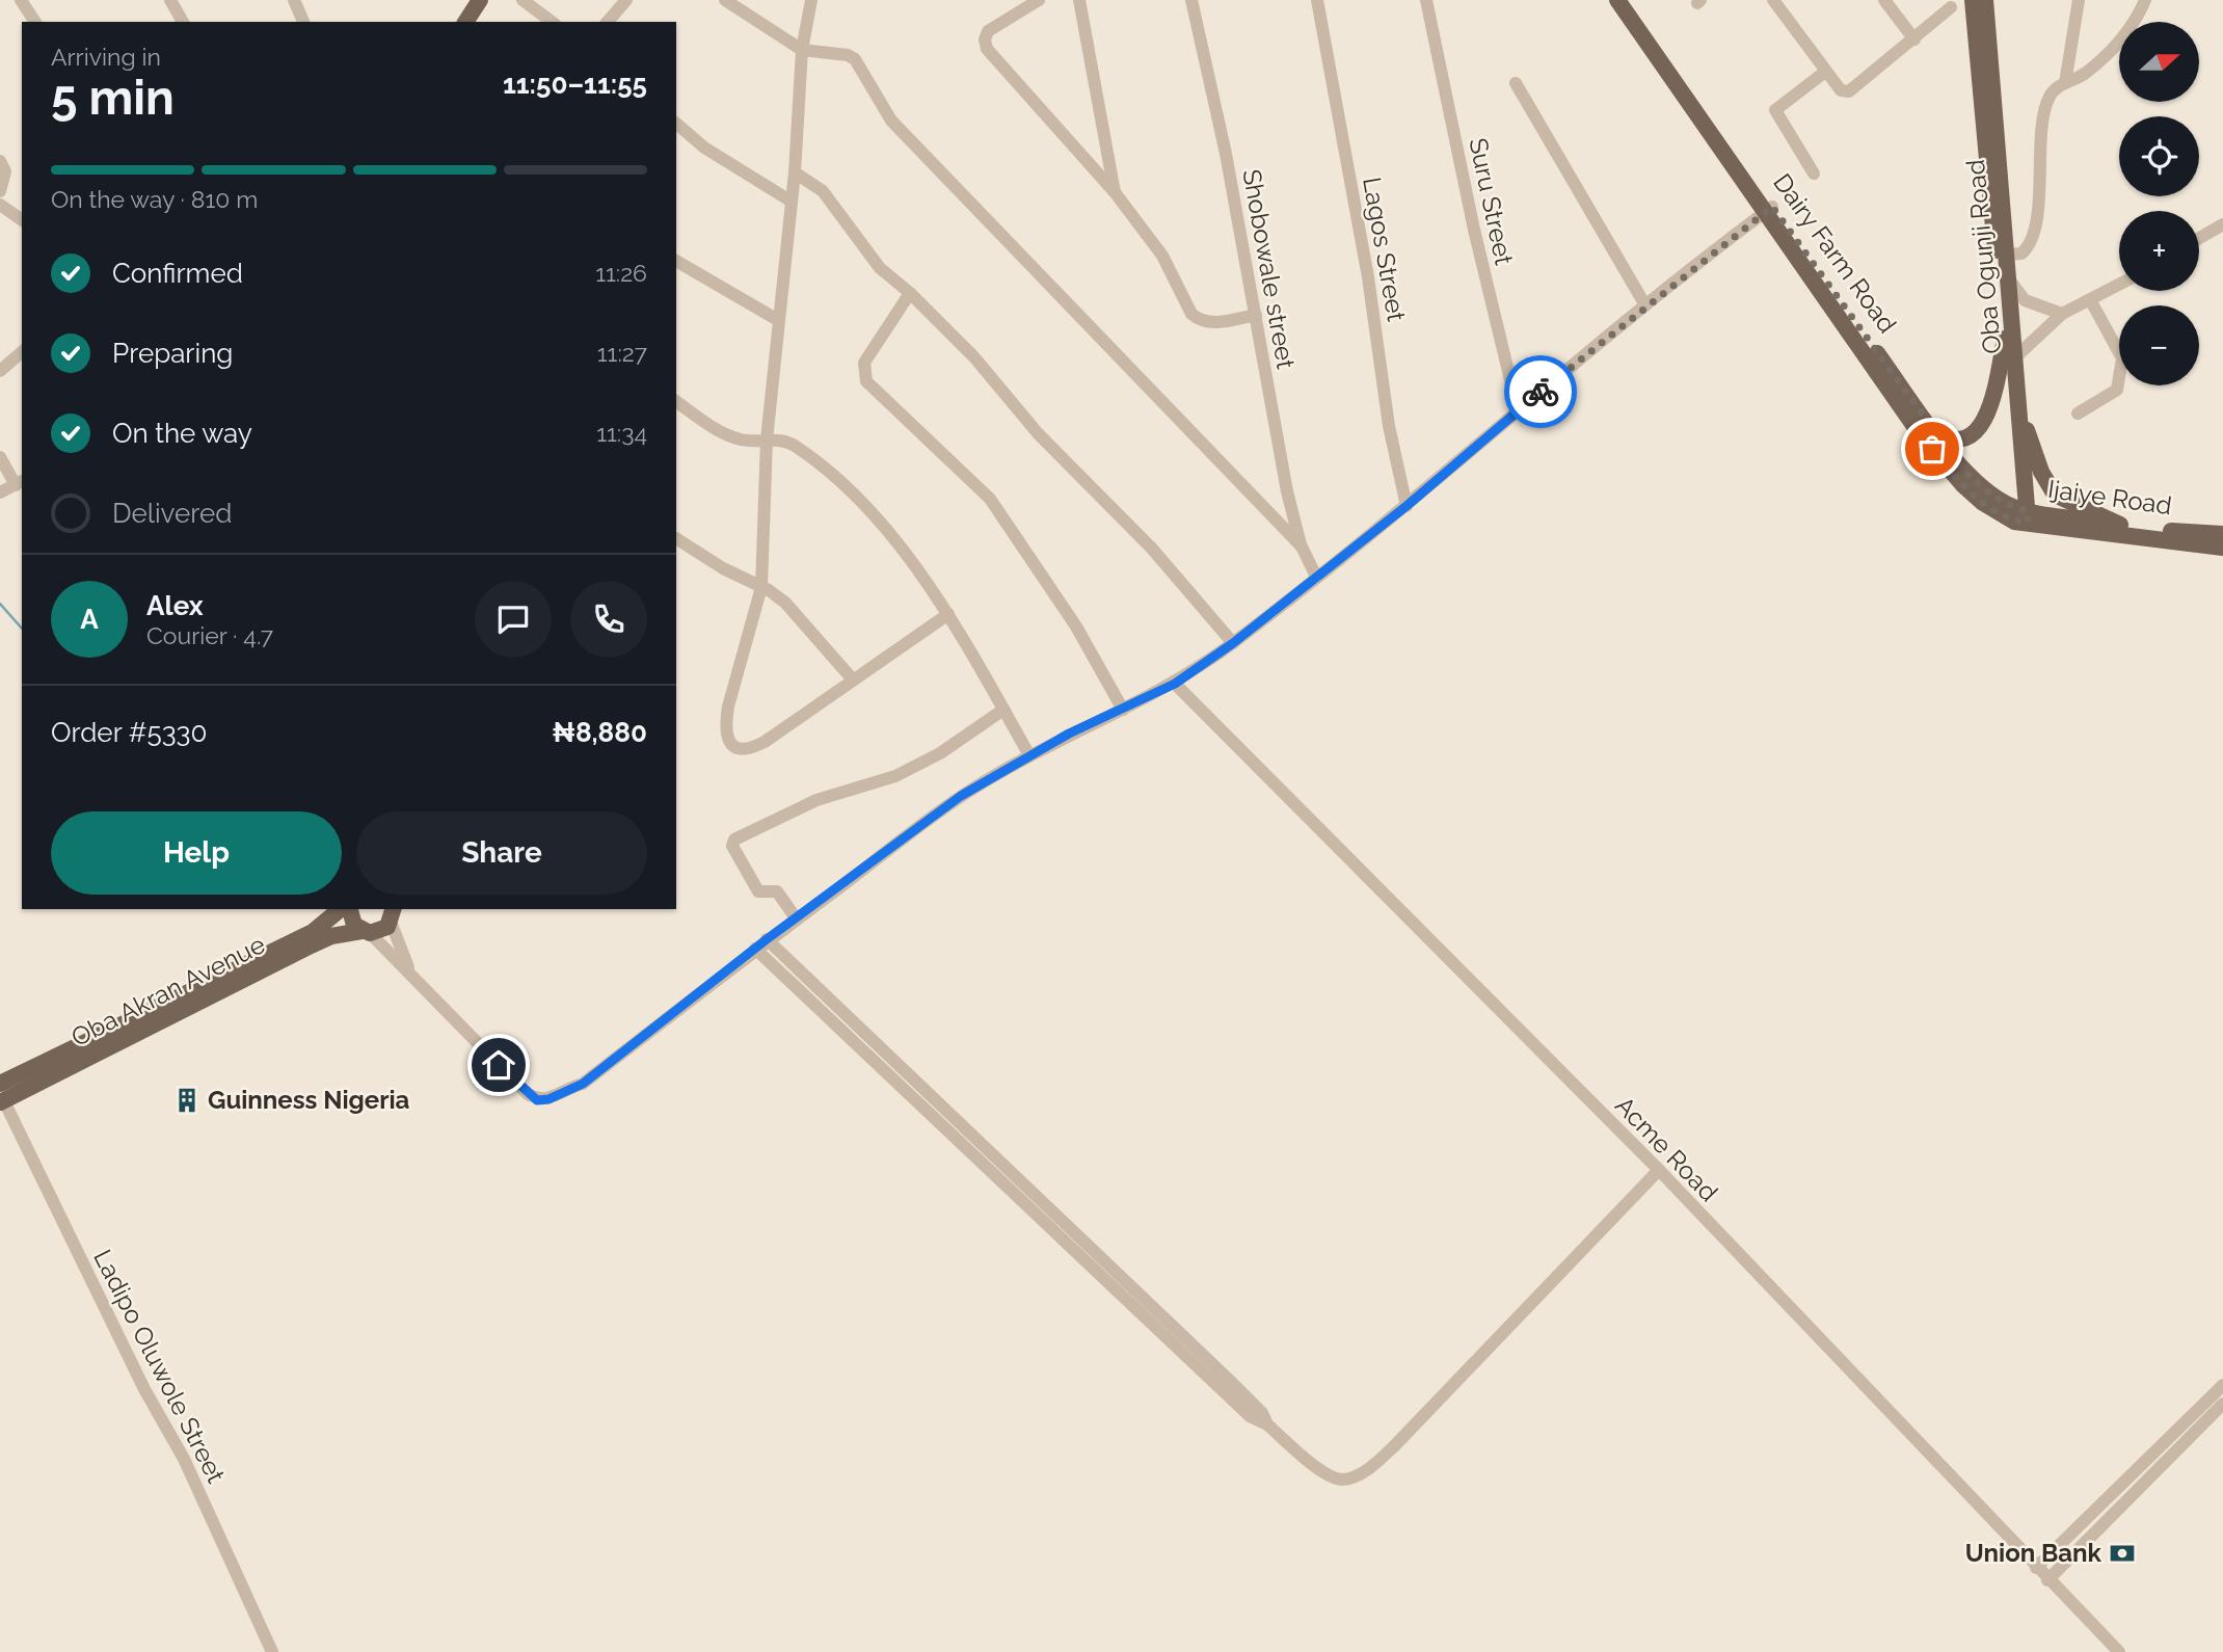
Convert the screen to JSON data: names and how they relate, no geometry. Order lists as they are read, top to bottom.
{
  "streets": {
    "main road": [
      "Dairy Farm Road",
      "Oba Ogunji Road",
      "Ijaiye Road",
      "Oba Akran Avenue"
    ],
    "street": [
      "Suru Street",
      "Lagos Street",
      "Shobowale street",
      "Acme Road",
      "Ladipo Oluwole Street"
    ]
  },
  "crossings": [
    ["Dairy Farm Road", "Oba Ogunji Road"],
    ["Dairy Farm Road", "Ijaiye Road"],
    ["Oba Ogunji Road", "Ijaiye Road"],
    ["Oba Akran Avenue", "Ladipo Oluwole Street"]
  ],
  "places": {
    "building": ["Guinness Nigeria"],
    "bank": ["Union Bank"]
  },
  "north": "right",
  "page": {
    "map_buttons": ["+", "−"],
    "heading": ["5 min", "Arriving in", "11:50–11:55"],
    "panel": [
      "Alex",
      "Courier · 4.7",
      "Order #5330",
      "₦8,880"
    ],
    "bar": "On the way · 810 m",
    "list": [
      ["Confirmed", "11:26"],
      ["Preparing", "11:27"],
      ["On the way", "11:34"],
      "Delivered"
    ],
    "round": "A",
    "buttons": ["Help", "Share"]
  }
}
